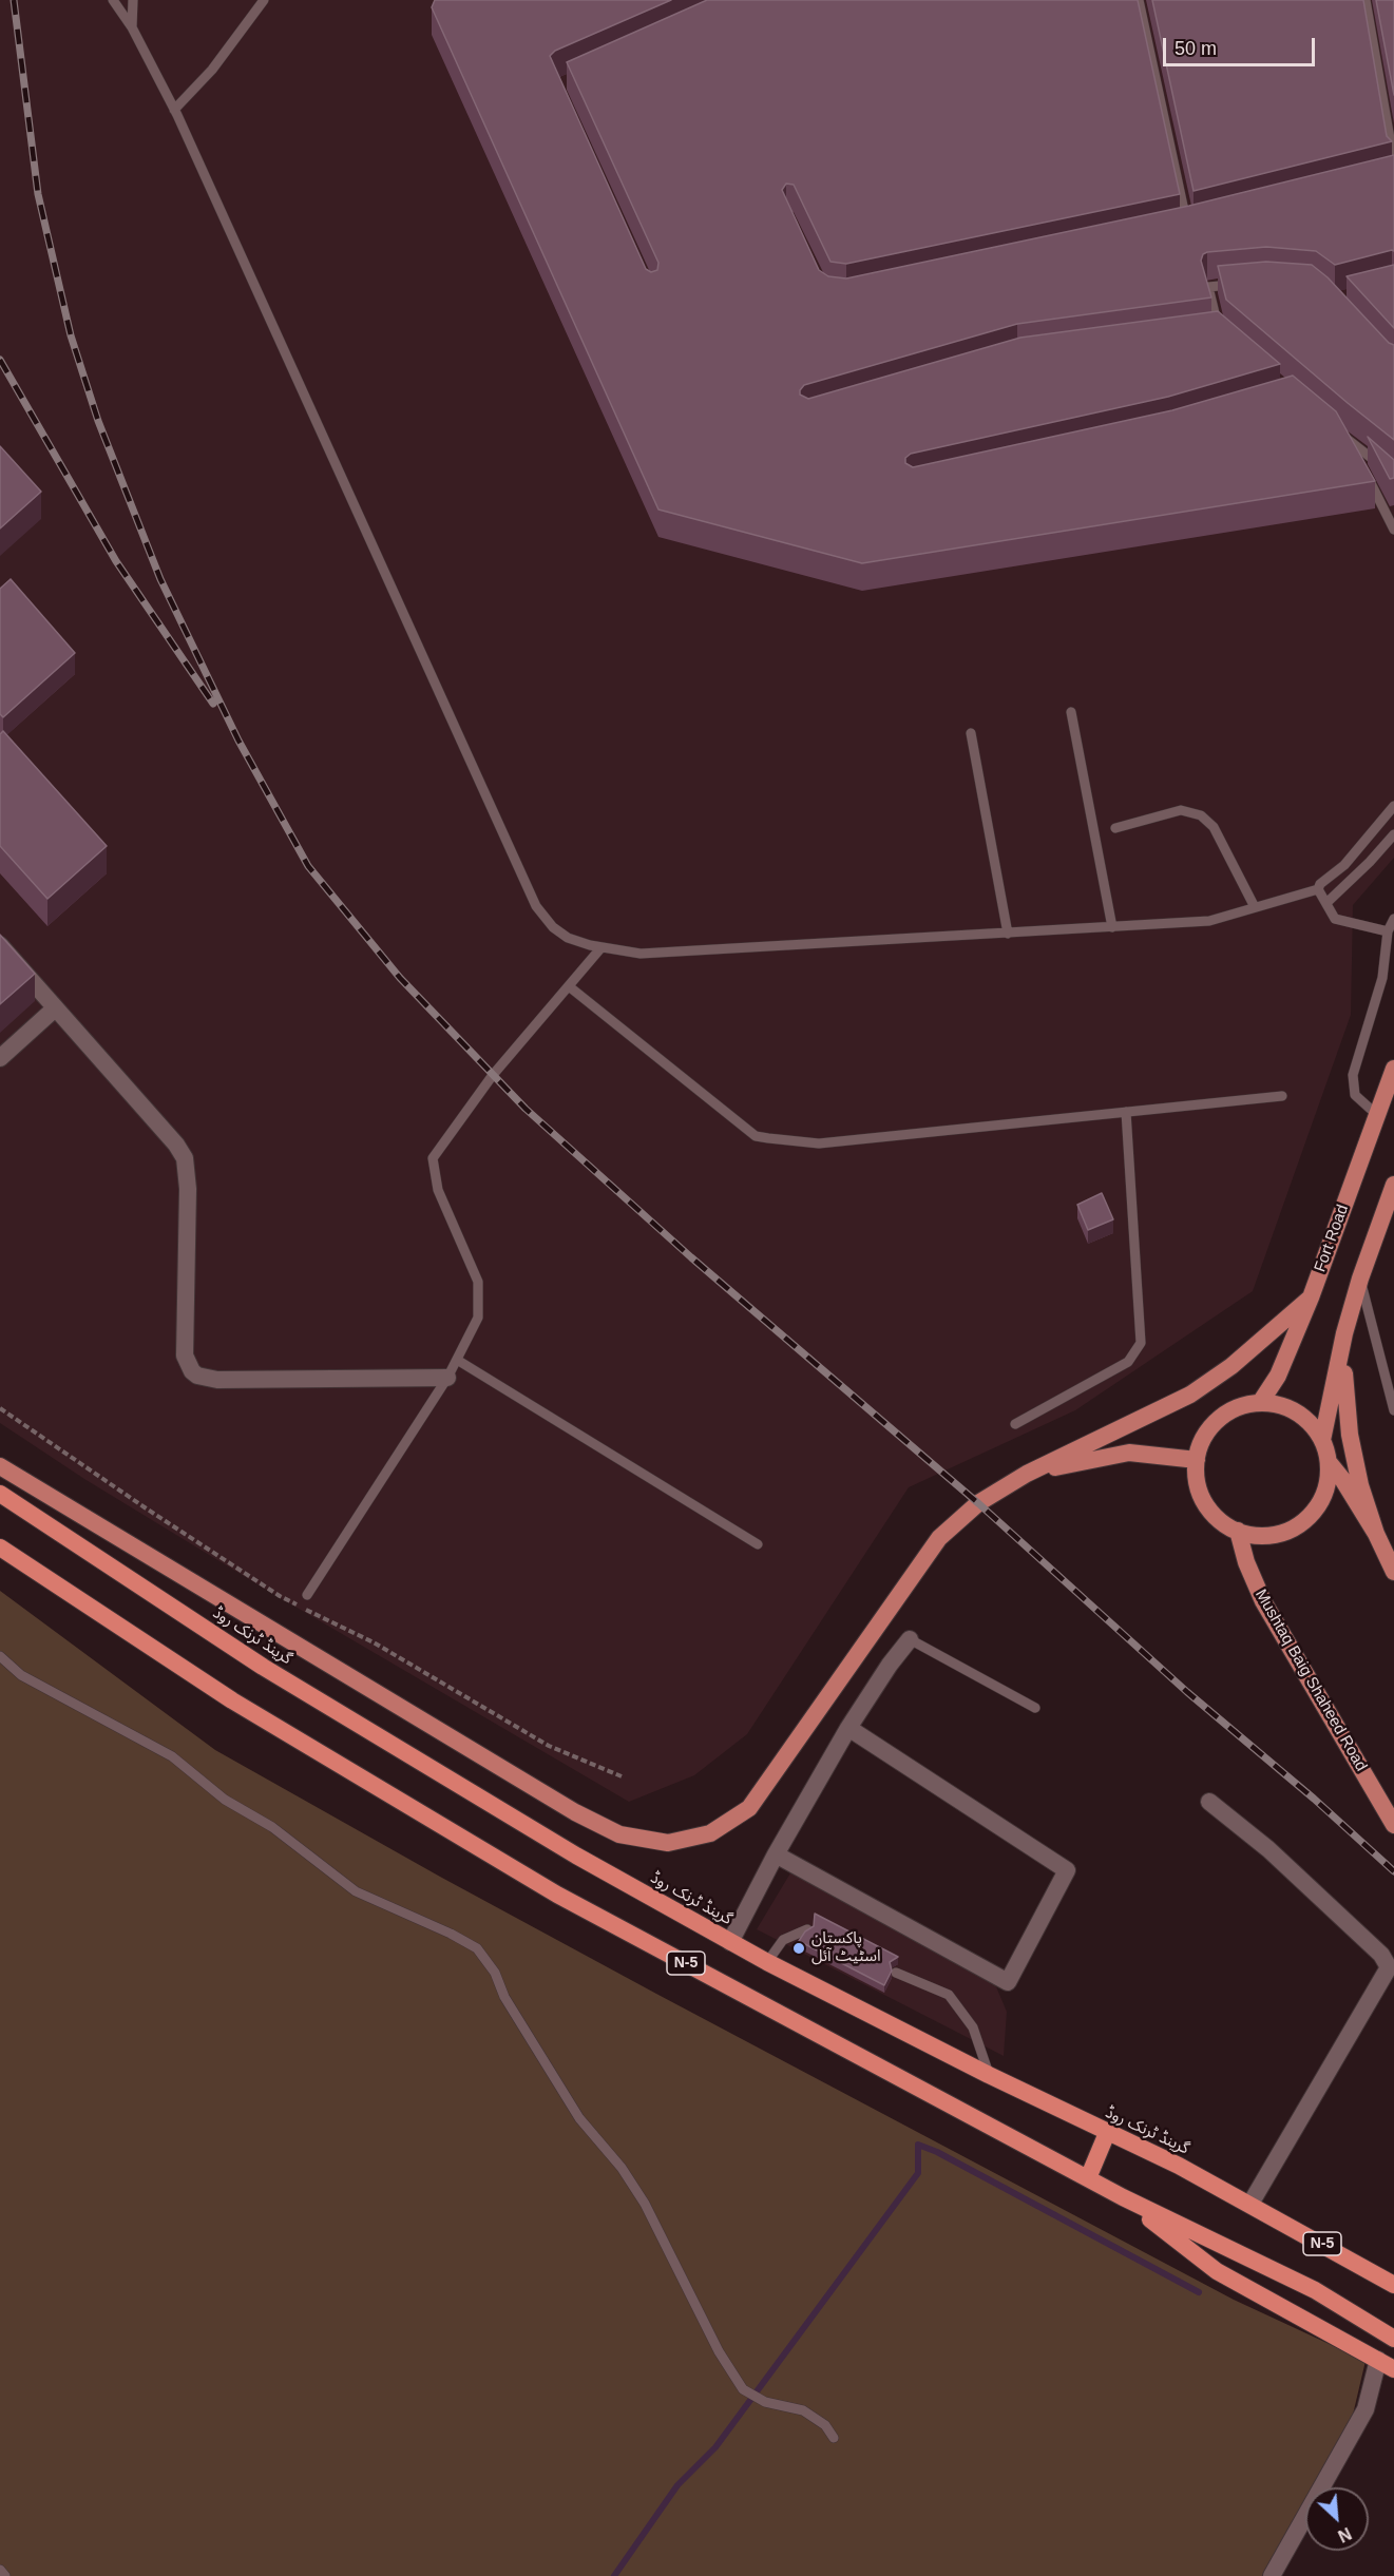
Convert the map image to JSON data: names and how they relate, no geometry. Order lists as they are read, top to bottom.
{
  "streets": {
    "highway": ["گرینڈ ٹرنک روڈ", "N-5"],
    "main road": ["Fort Road", "Mushtaq Baig Shaheed Road"]
  },
  "crossings": [
    ["Fort Road", "Mushtaq Baig Shaheed Road"]
  ],
  "places": ["پاکستان اسٹیٹ آئل"],
  "scale_bar": "50 m",
  "north": "bottom right"
}
